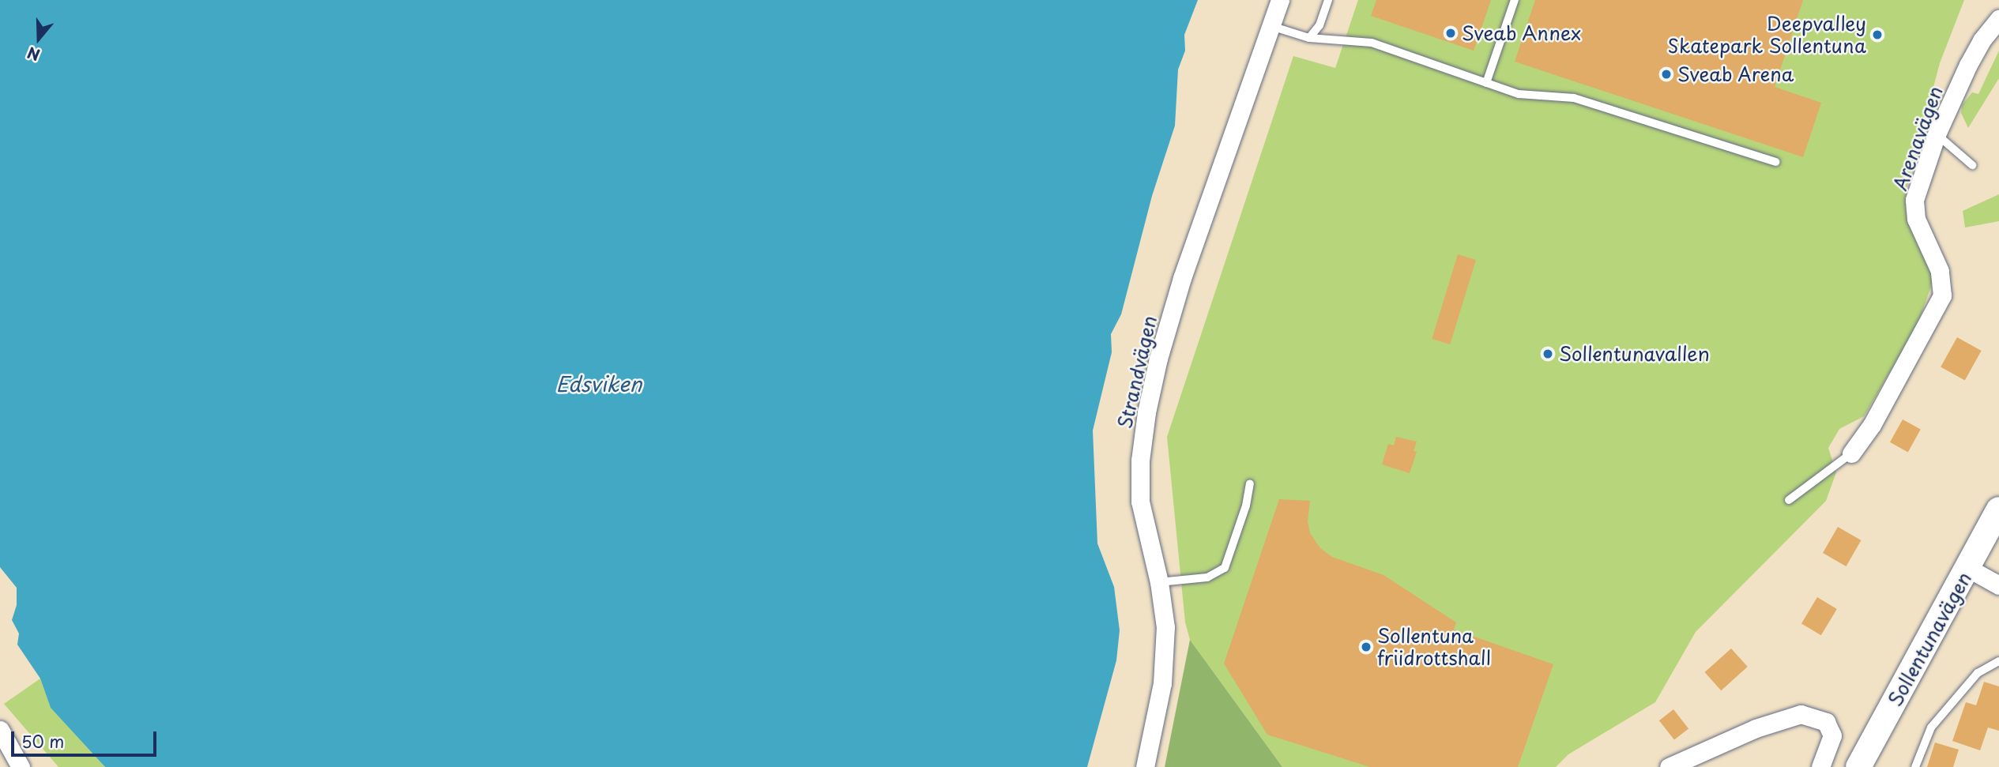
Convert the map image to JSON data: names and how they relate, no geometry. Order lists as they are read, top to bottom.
{
  "streets": {
    "street": ["Arenavägen", "Strandvägen", "Sollentunavägen"]
  },
  "water": ["Edsviken"],
  "places": [
    "Sveab Annex",
    "Deepvalley Skatepark Sollentuna",
    "Sveab Arena",
    "Sollentunavallen",
    "Sollentuna friidrottshall"
  ],
  "scale_bar": "50 m",
  "north": "bottom"
}
